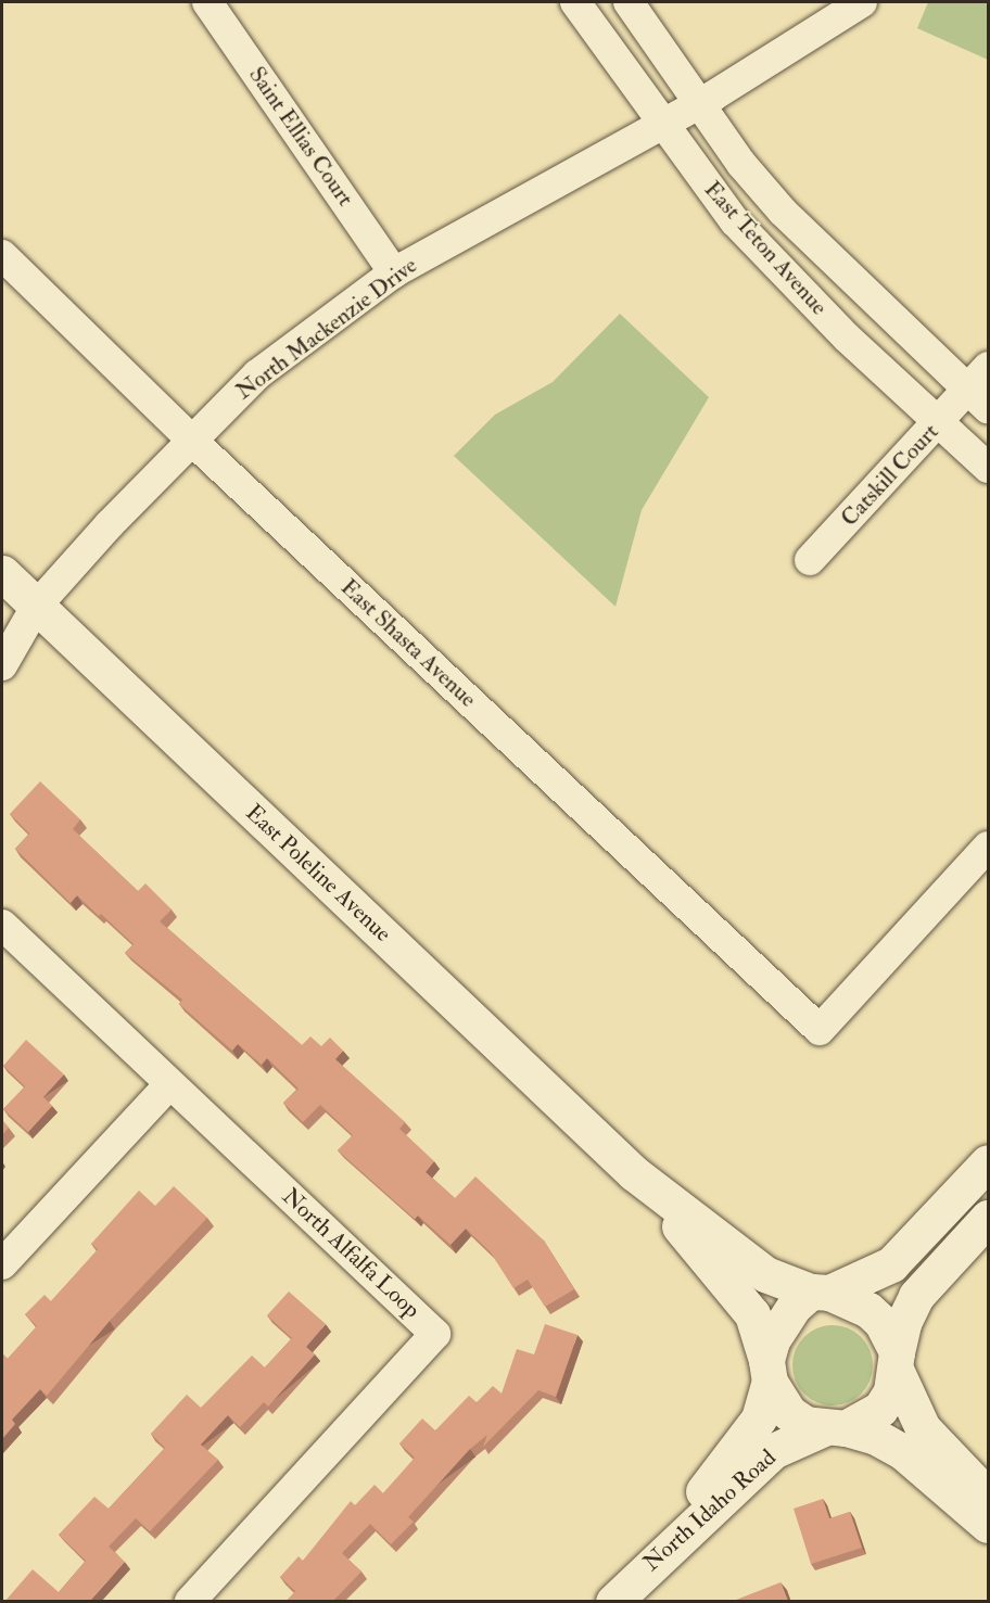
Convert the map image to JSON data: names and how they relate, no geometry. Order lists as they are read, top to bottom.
{
  "streets": {
    "main road": ["East Poleline Avenue", "North Idaho Road"],
    "street": [
      "Saint Ellias Court",
      "East Teton Avenue",
      "North Mackenzie Drive",
      "Catskill Court",
      "East Shasta Avenue",
      "North Alfalfa Loop"
    ]
  },
  "crossings": [
    ["Saint Ellias Court", "North Mackenzie Drive"],
    ["East Teton Avenue", "North Mackenzie Drive"],
    ["East Teton Avenue", "Catskill Court"],
    ["North Mackenzie Drive", "East Shasta Avenue"],
    ["North Mackenzie Drive", "East Poleline Avenue"],
    ["East Poleline Avenue", "North Idaho Road"]
  ]
}
